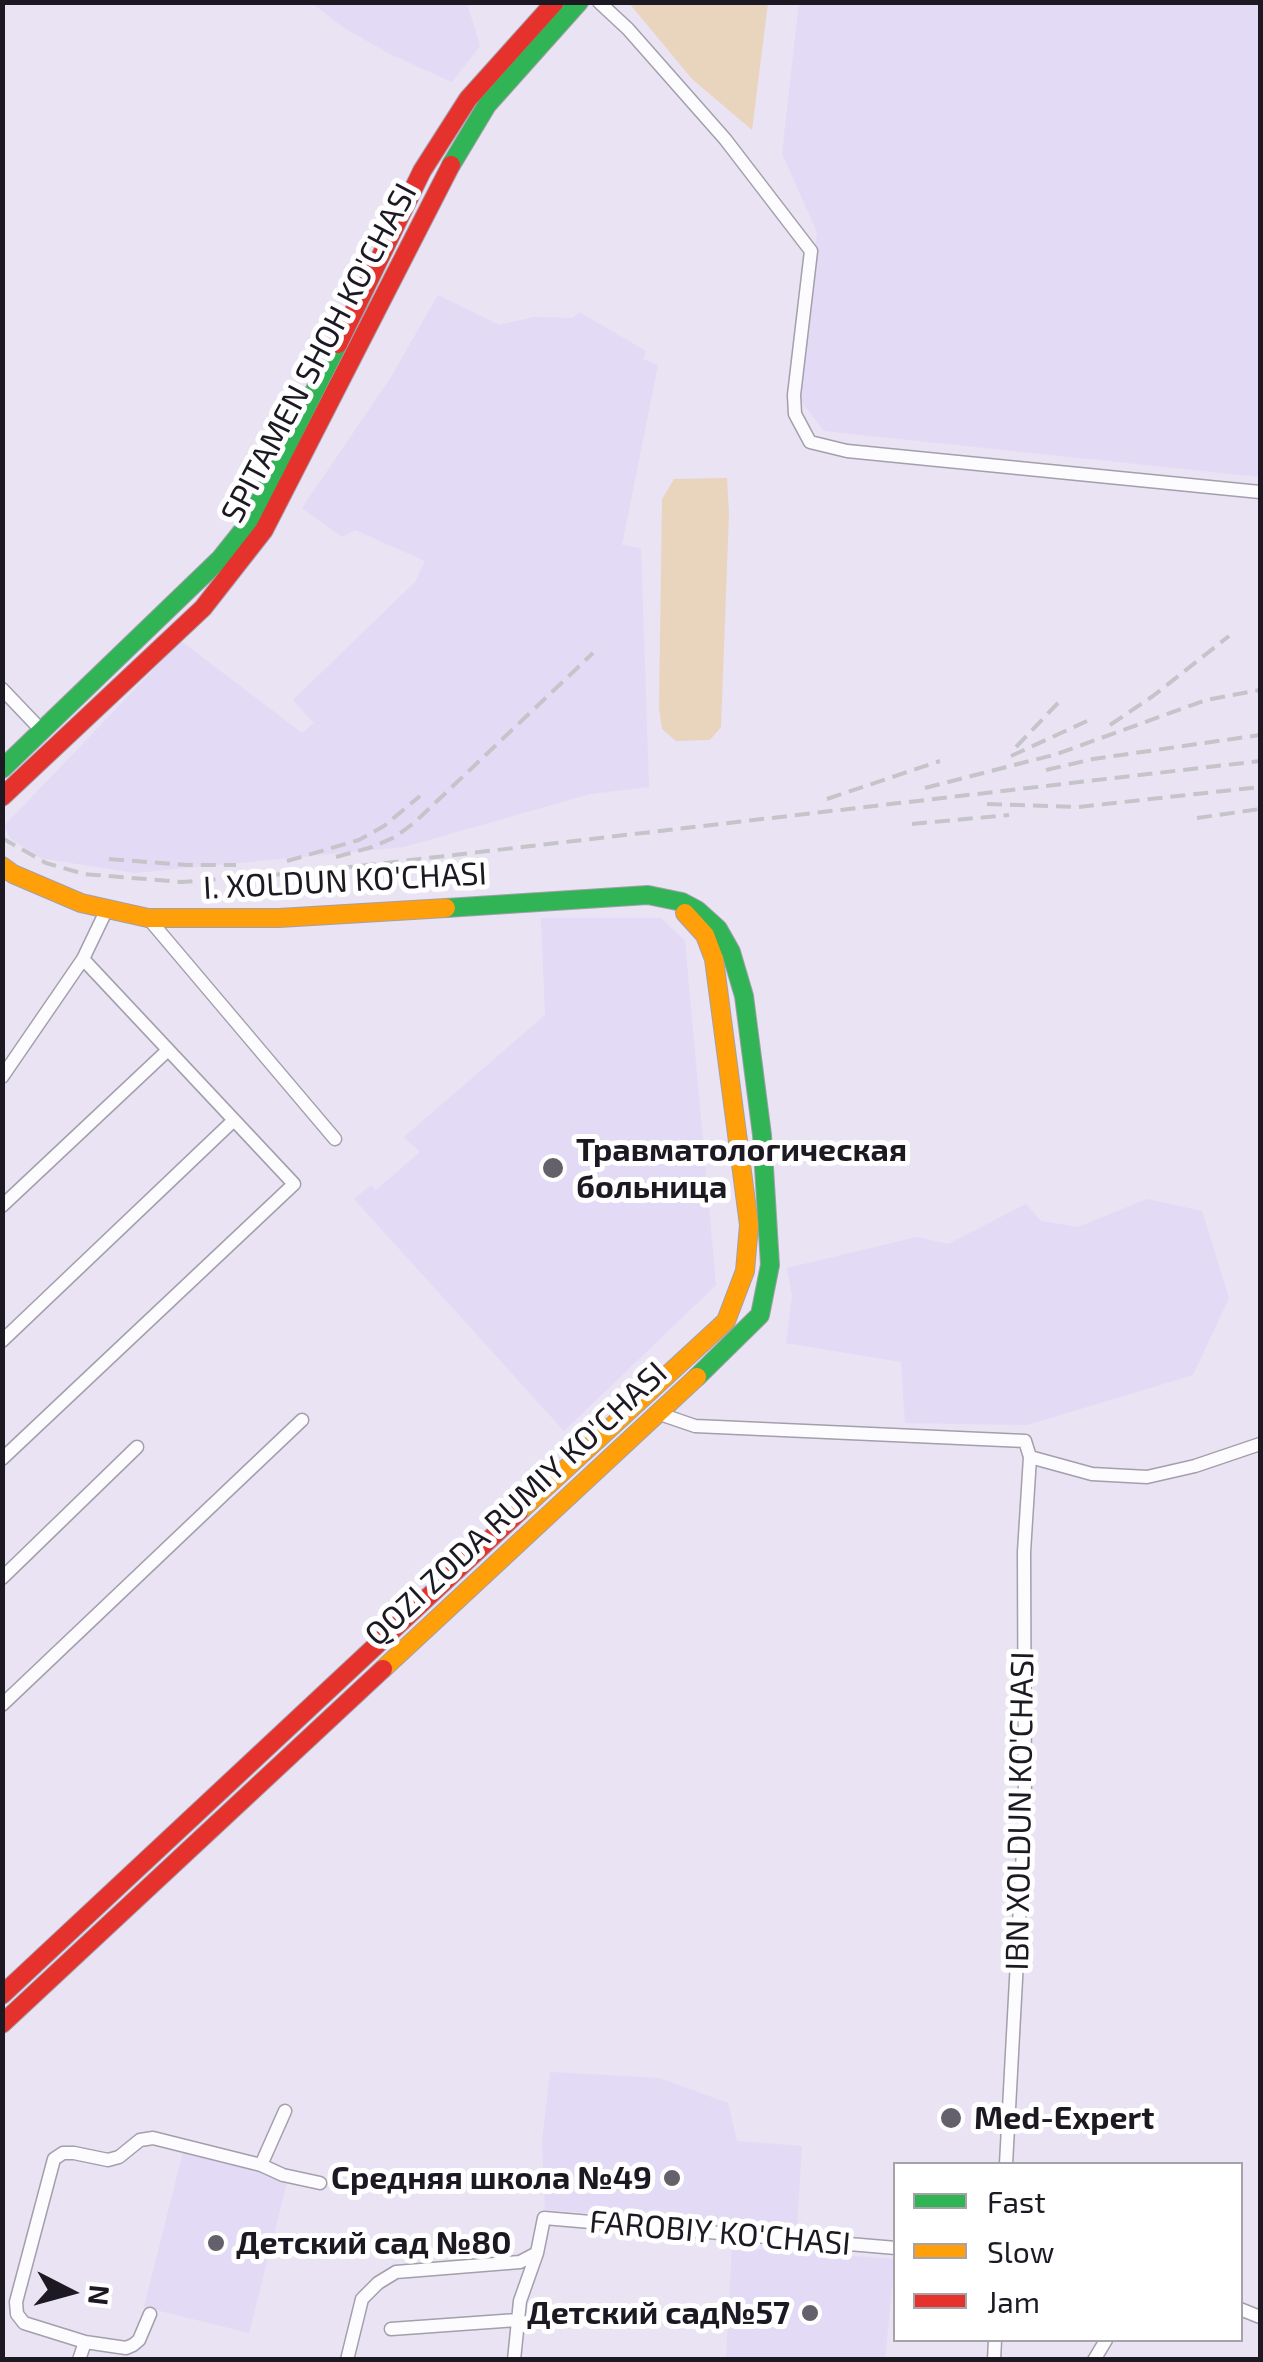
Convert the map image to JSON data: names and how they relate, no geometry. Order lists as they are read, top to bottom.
{
  "streets": {
    "street": [
      "SPITAMEN SHOH KO'CHASI",
      "I. XOLDUN KO'CHASI",
      "QOZI ZODA RUMIY KO'CHASI",
      "IBN XOLDUN KO'CHASI",
      "FAROBIY KO'CHASI"
    ]
  },
  "crossings": [
    ["I. XOLDUN KO'CHASI", "QOZI ZODA RUMIY KO'CHASI"]
  ],
  "places": [
    "Травматологическая больница",
    "Med-Expert",
    "Средняя школа №49",
    "Детский сад №80",
    "Детский сад№57"
  ],
  "legend": ["Fast", "Slow", "Jam"],
  "north": "right"
}
